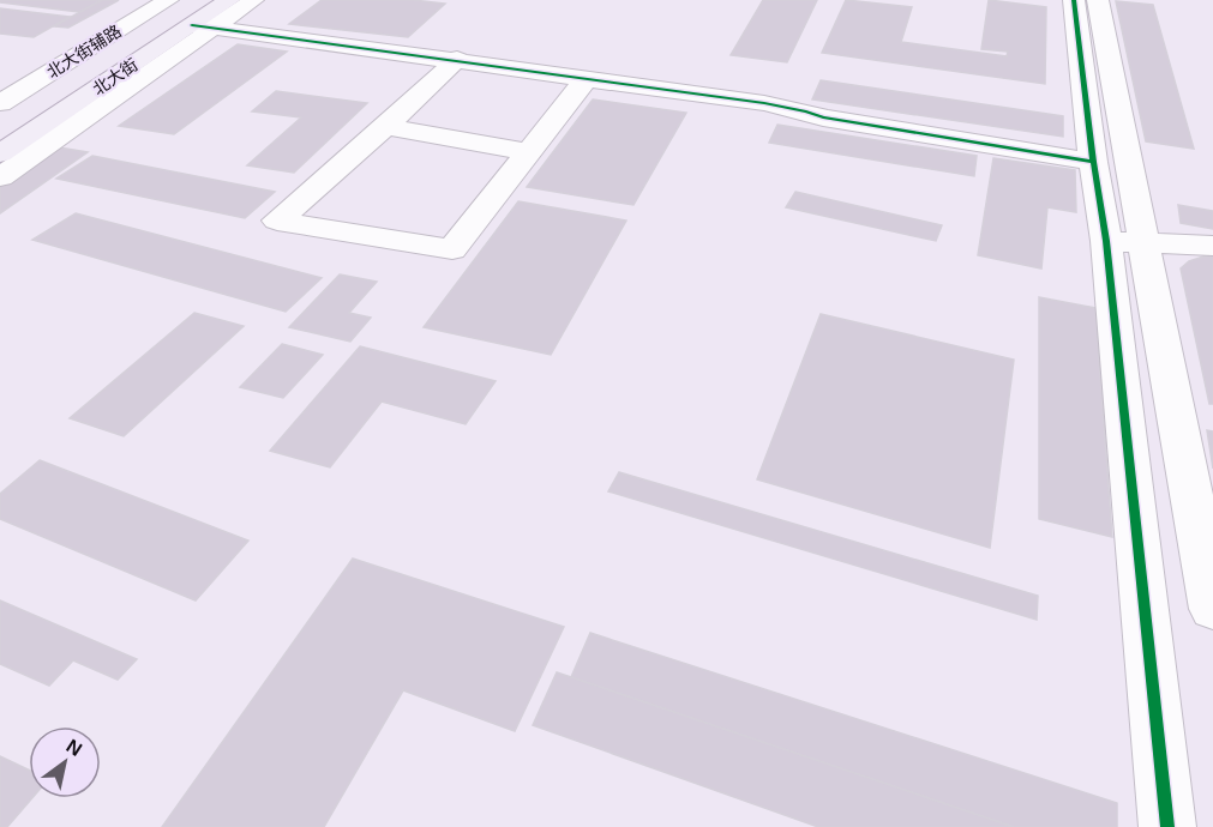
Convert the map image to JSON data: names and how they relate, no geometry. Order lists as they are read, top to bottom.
{
  "streets": {
    "main road": ["北大街"],
    "street": ["北大街辅路"]
  },
  "north": "top right"
}
